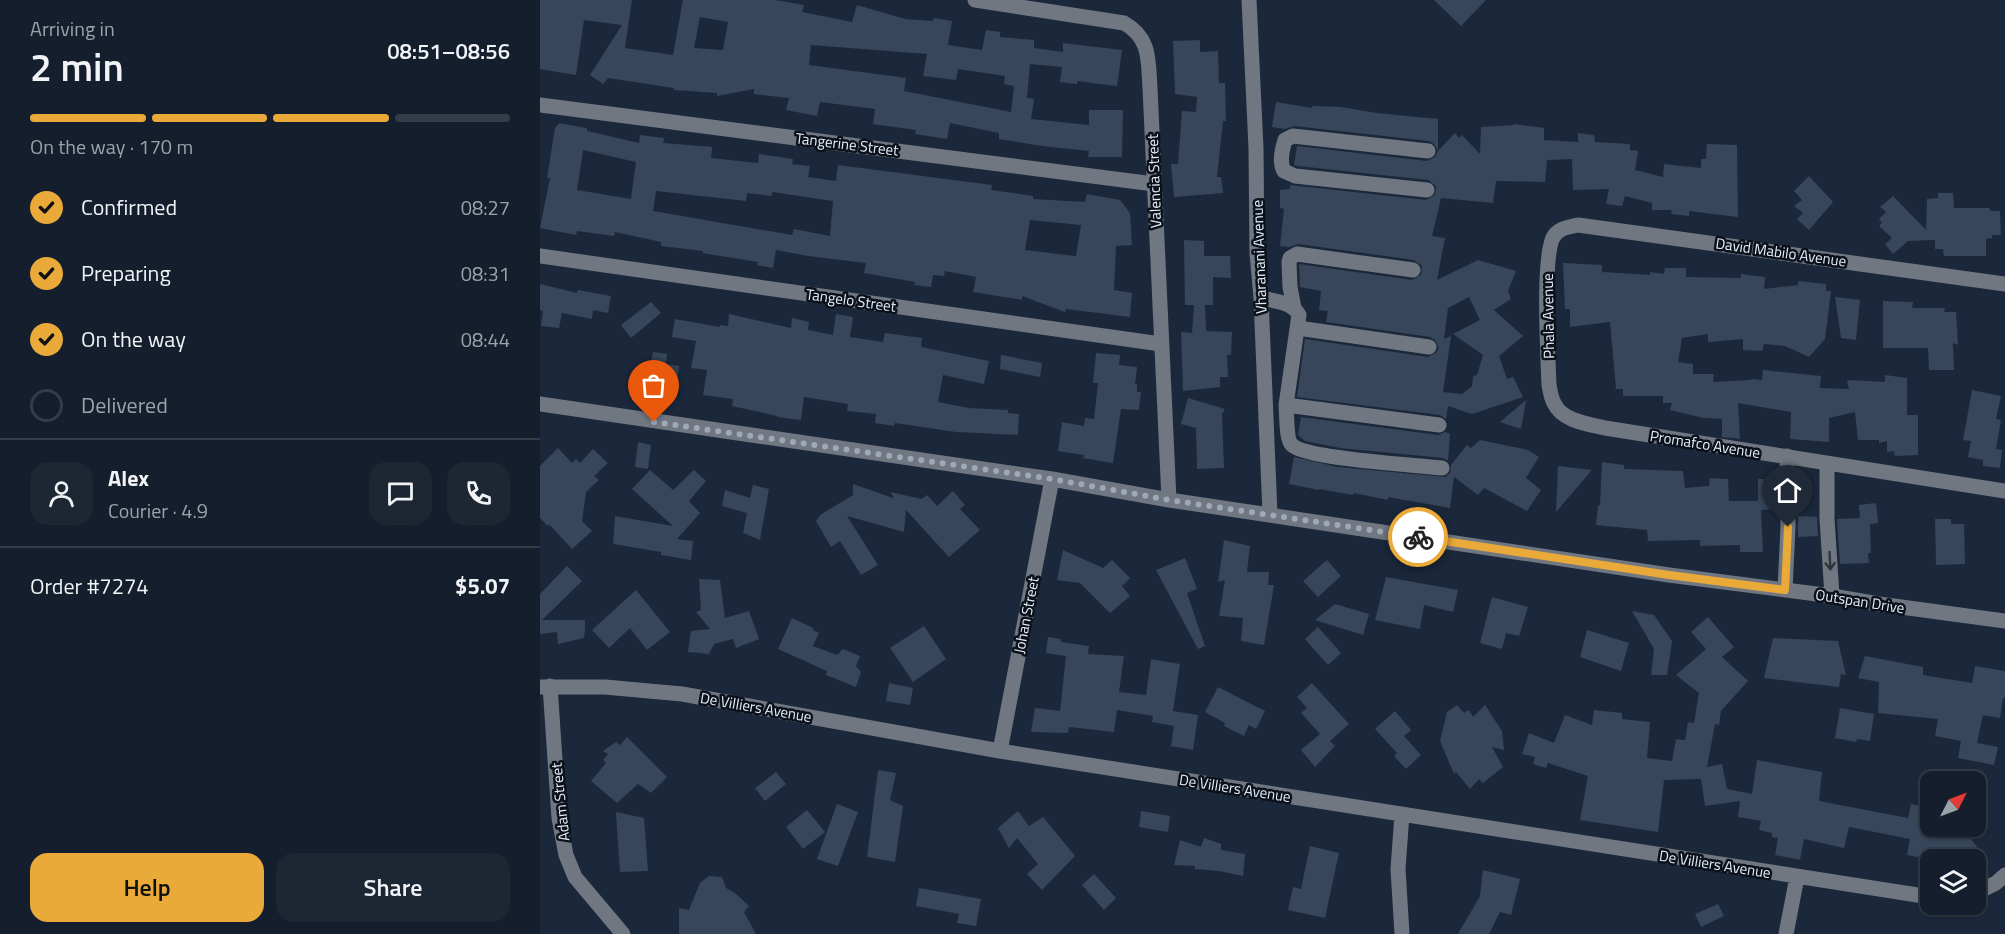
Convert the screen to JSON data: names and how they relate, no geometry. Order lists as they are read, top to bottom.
{
  "streets": {
    "street": [
      "Tangerine Street",
      "Valencia Street",
      "David Mabilo Avenue",
      "Vharanani Avenue",
      "Tangelo Street",
      "Phala Avenue",
      "Promafco Avenue",
      "Outspan Drive",
      "Johan Street",
      "De Villiers Avenue",
      "Adam Street"
    ]
  },
  "crossings": [
    ["Tangerine Street", "Valencia Street"],
    ["Valencia Street", "Tangelo Street"],
    ["Valencia Street", "Outspan Drive"],
    ["David Mabilo Avenue", "Phala Avenue"],
    ["Vharanani Avenue", "Outspan Drive"],
    ["Phala Avenue", "Promafco Avenue"],
    ["Outspan Drive", "Johan Street"],
    ["Johan Street", "De Villiers Avenue"],
    ["De Villiers Avenue", "Adam Street"]
  ],
  "north": "top right",
  "page": {
    "heading": ["2 min", "Arriving in", "08:51–08:56"],
    "panel": [
      "Alex",
      "Courier · 4.9",
      "Order #7274",
      "$5.07"
    ],
    "bar": "On the way · 170 m",
    "list": [
      ["Confirmed", "08:27"],
      ["Preparing", "08:31"],
      ["On the way", "08:44"],
      "Delivered"
    ],
    "buttons": ["Help", "Share"]
  }
}
